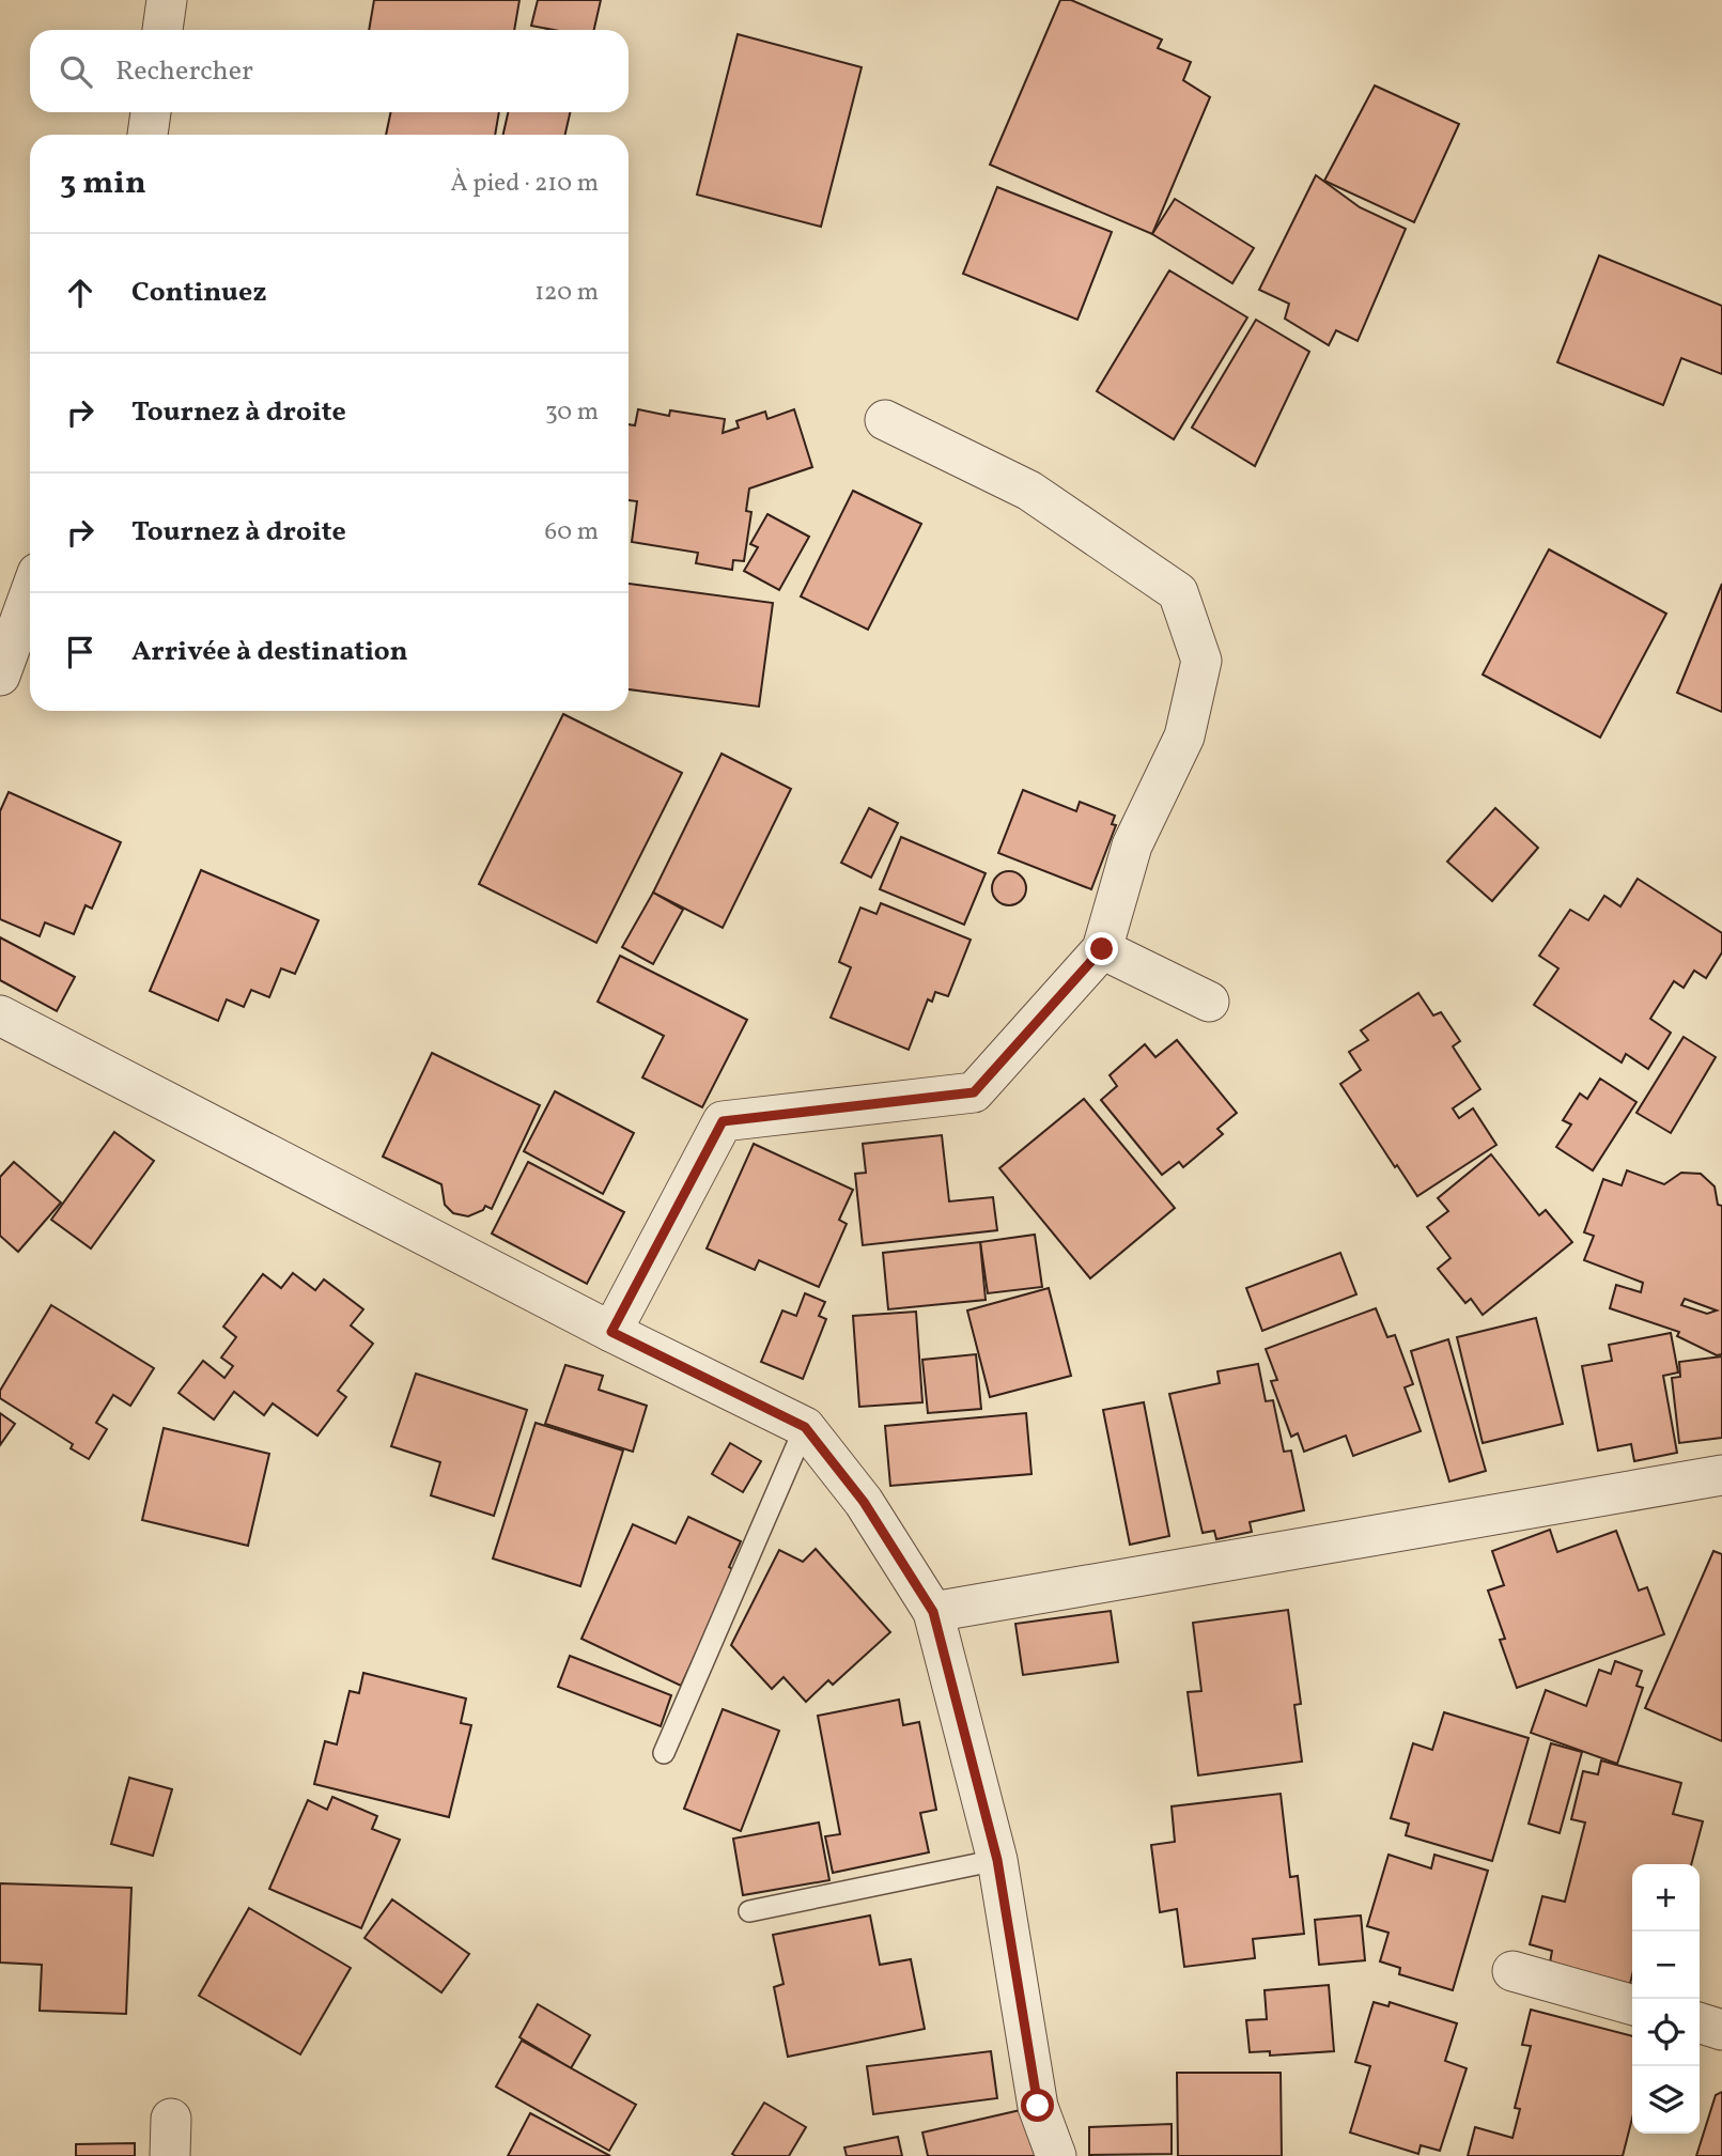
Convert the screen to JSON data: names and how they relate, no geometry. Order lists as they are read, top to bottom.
{
  "page": {
    "search": "Rechercher",
    "heading": ["3 min", "À pied · 210 m"],
    "list": [
      ["Continuez", "120 m"],
      ["Tournez à droite", "30 m"],
      ["Tournez à droite", "60 m"],
      "Arrivée à destination"
    ],
    "map_buttons": ["+", "−"]
  }
}
